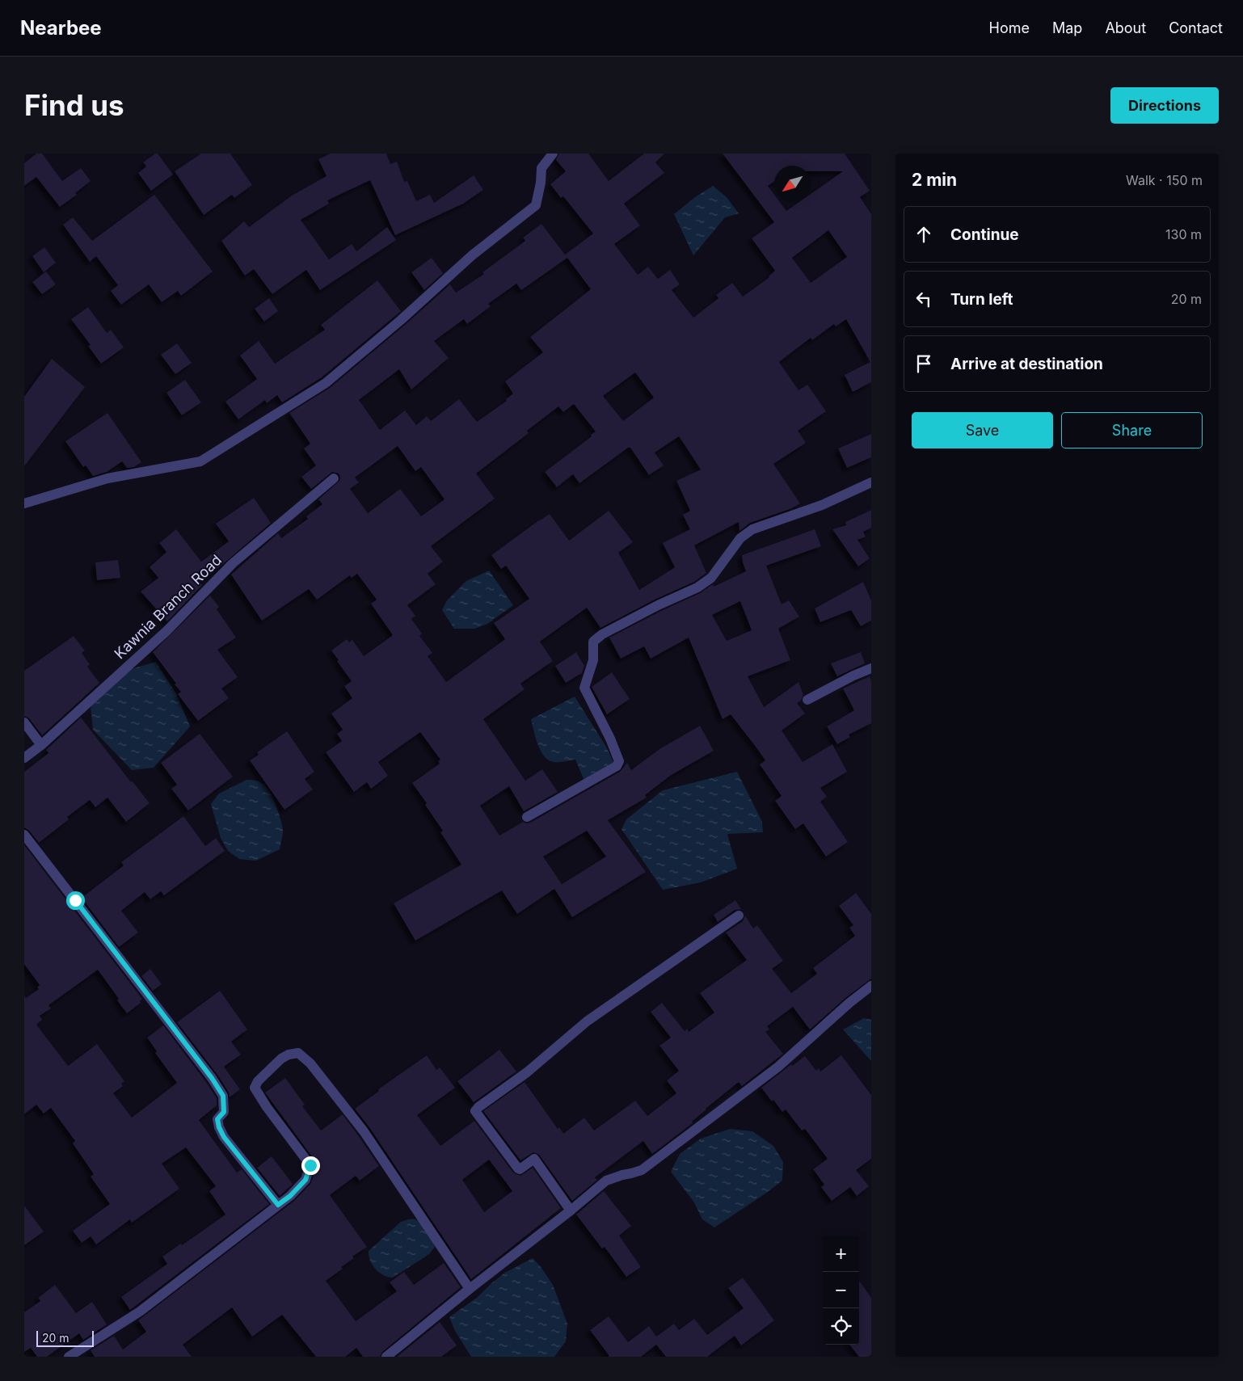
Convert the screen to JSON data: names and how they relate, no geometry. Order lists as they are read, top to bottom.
{
  "streets": {
    "street": ["Kawnia Branch Road"]
  },
  "scale_bar": "20 m",
  "north": "bottom left",
  "page": {
    "header": "Nearbee",
    "nav": [
      "Home",
      "Map",
      "About",
      "Contact"
    ],
    "buttons": [
      "Directions",
      ["Save", "Share"]
    ],
    "title": "Find us",
    "heading": ["2 min", "Walk · 150 m"],
    "list": [
      ["Continue", "130 m"],
      ["Turn left", "20 m"],
      "Arrive at destination"
    ],
    "map_buttons": ["+", "−"],
    "scale": "20 m"
  }
}
